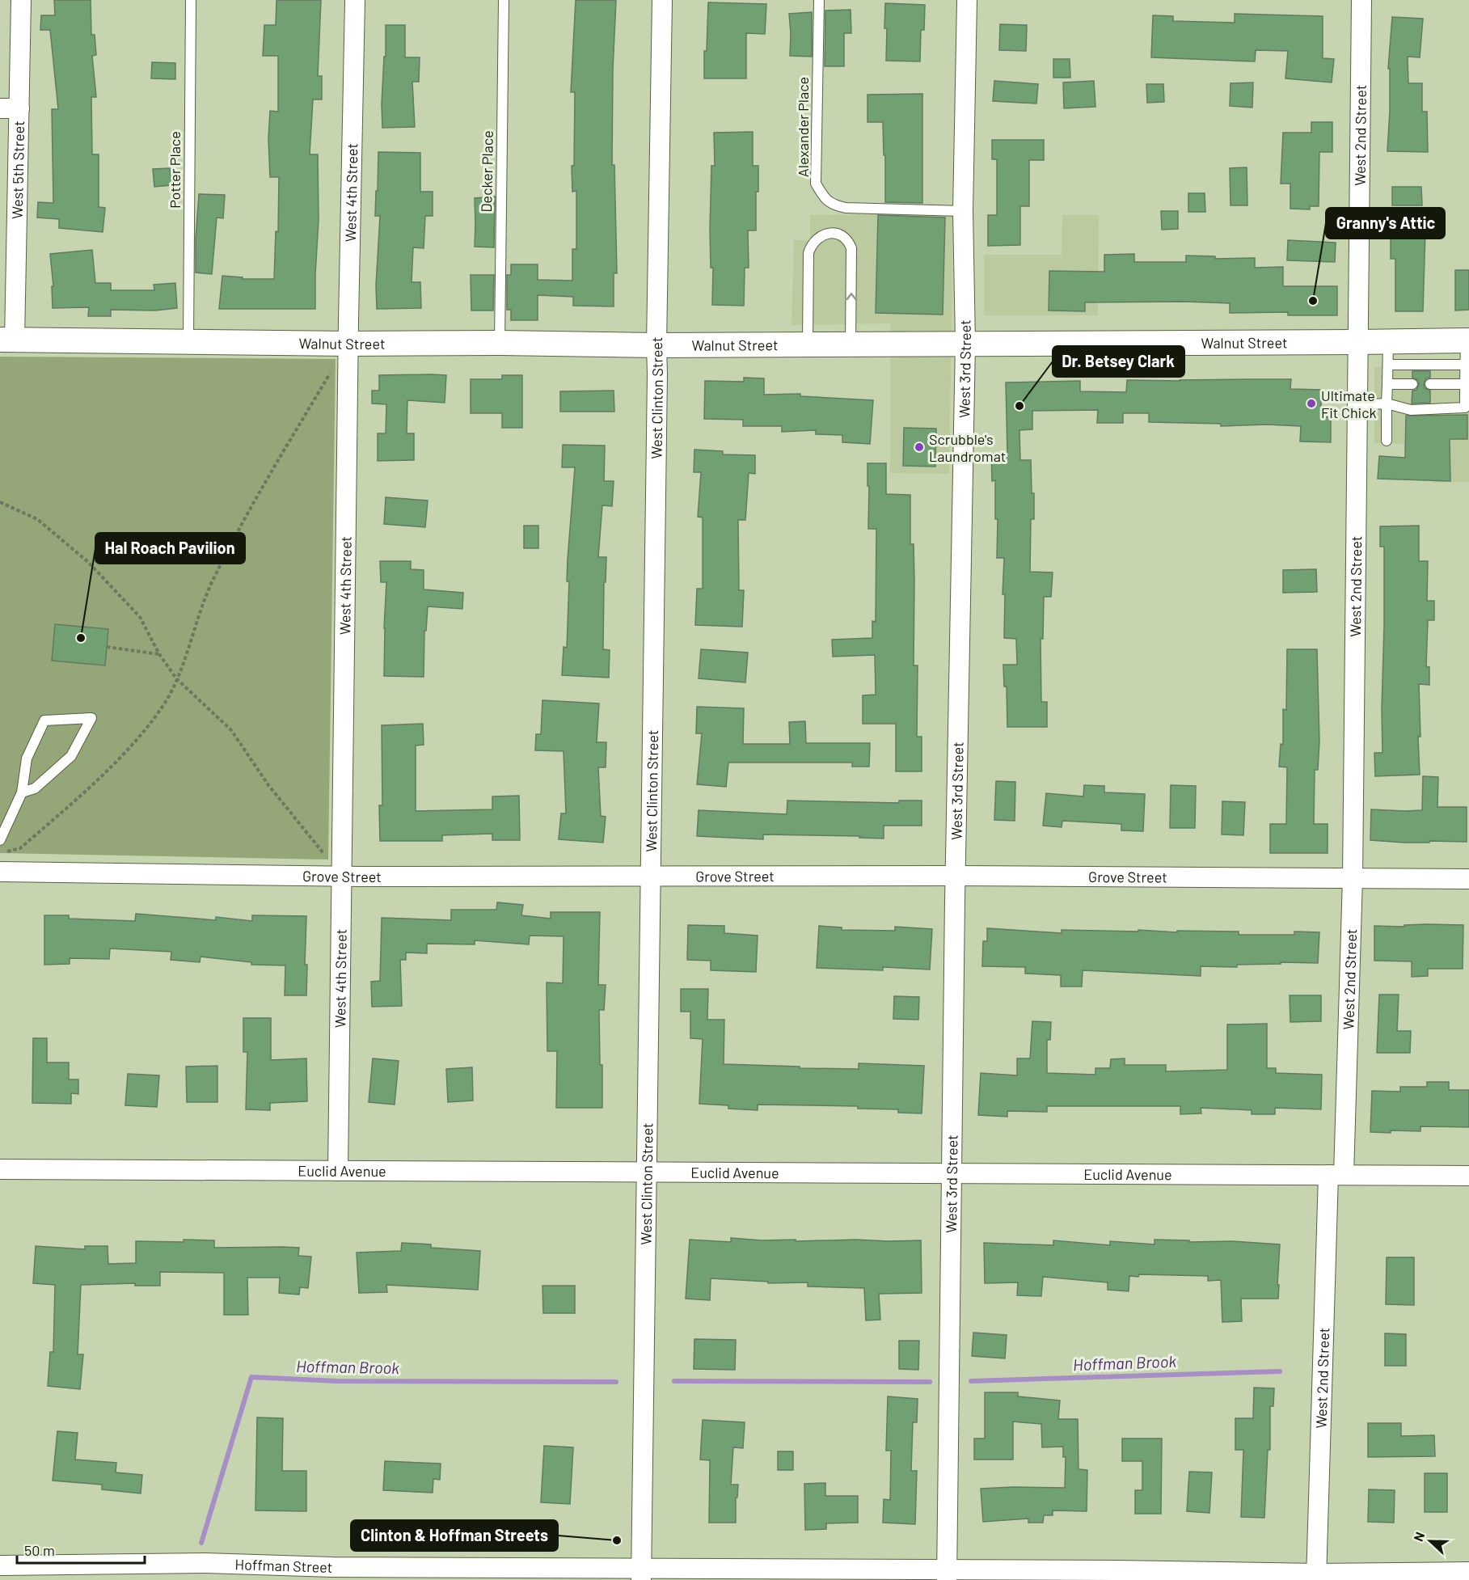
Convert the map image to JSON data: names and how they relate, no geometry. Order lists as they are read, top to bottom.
{
  "streets": {
    "street": [
      "West 2nd Street",
      "West 5th Street",
      "West 4th Street",
      "Walnut Street",
      "West 3rd Street",
      "West Clinton Street",
      "Grove Street",
      "Euclid Avenue",
      "Hoffman Street"
    ],
    "lane": ["Alexander Place", "Potter Place", "Decker Place"]
  },
  "crossings": [
    ["Alexander Place", "West 3rd Street"],
    ["West 2nd Street", "Walnut Street"],
    ["West 2nd Street", "Grove Street"],
    ["West 2nd Street", "Euclid Avenue"],
    ["West 2nd Street", "Hoffman Street"],
    ["West 5th Street", "Walnut Street"],
    ["Potter Place", "Walnut Street"],
    ["Decker Place", "Walnut Street"],
    ["West 4th Street", "Walnut Street"],
    ["West 4th Street", "Grove Street"],
    ["West 4th Street", "Euclid Avenue"],
    ["Walnut Street", "West 3rd Street"],
    ["Walnut Street", "West Clinton Street"],
    ["West 3rd Street", "Grove Street"],
    ["West 3rd Street", "Euclid Avenue"],
    ["West 3rd Street", "Hoffman Street"],
    ["West Clinton Street", "Grove Street"],
    ["West Clinton Street", "Euclid Avenue"],
    ["West Clinton Street", "Hoffman Street"]
  ],
  "water": ["Hoffman Brook"],
  "places": [
    "Granny's Attic",
    "Ultimate Fit Chick",
    "Dr. Betsey Clark",
    "Scrubble's Laundromat",
    "Hal Roach Pavilion",
    "Clinton & Hoffman Streets"
  ],
  "scale_bar": "50 m",
  "north": "left"
}
